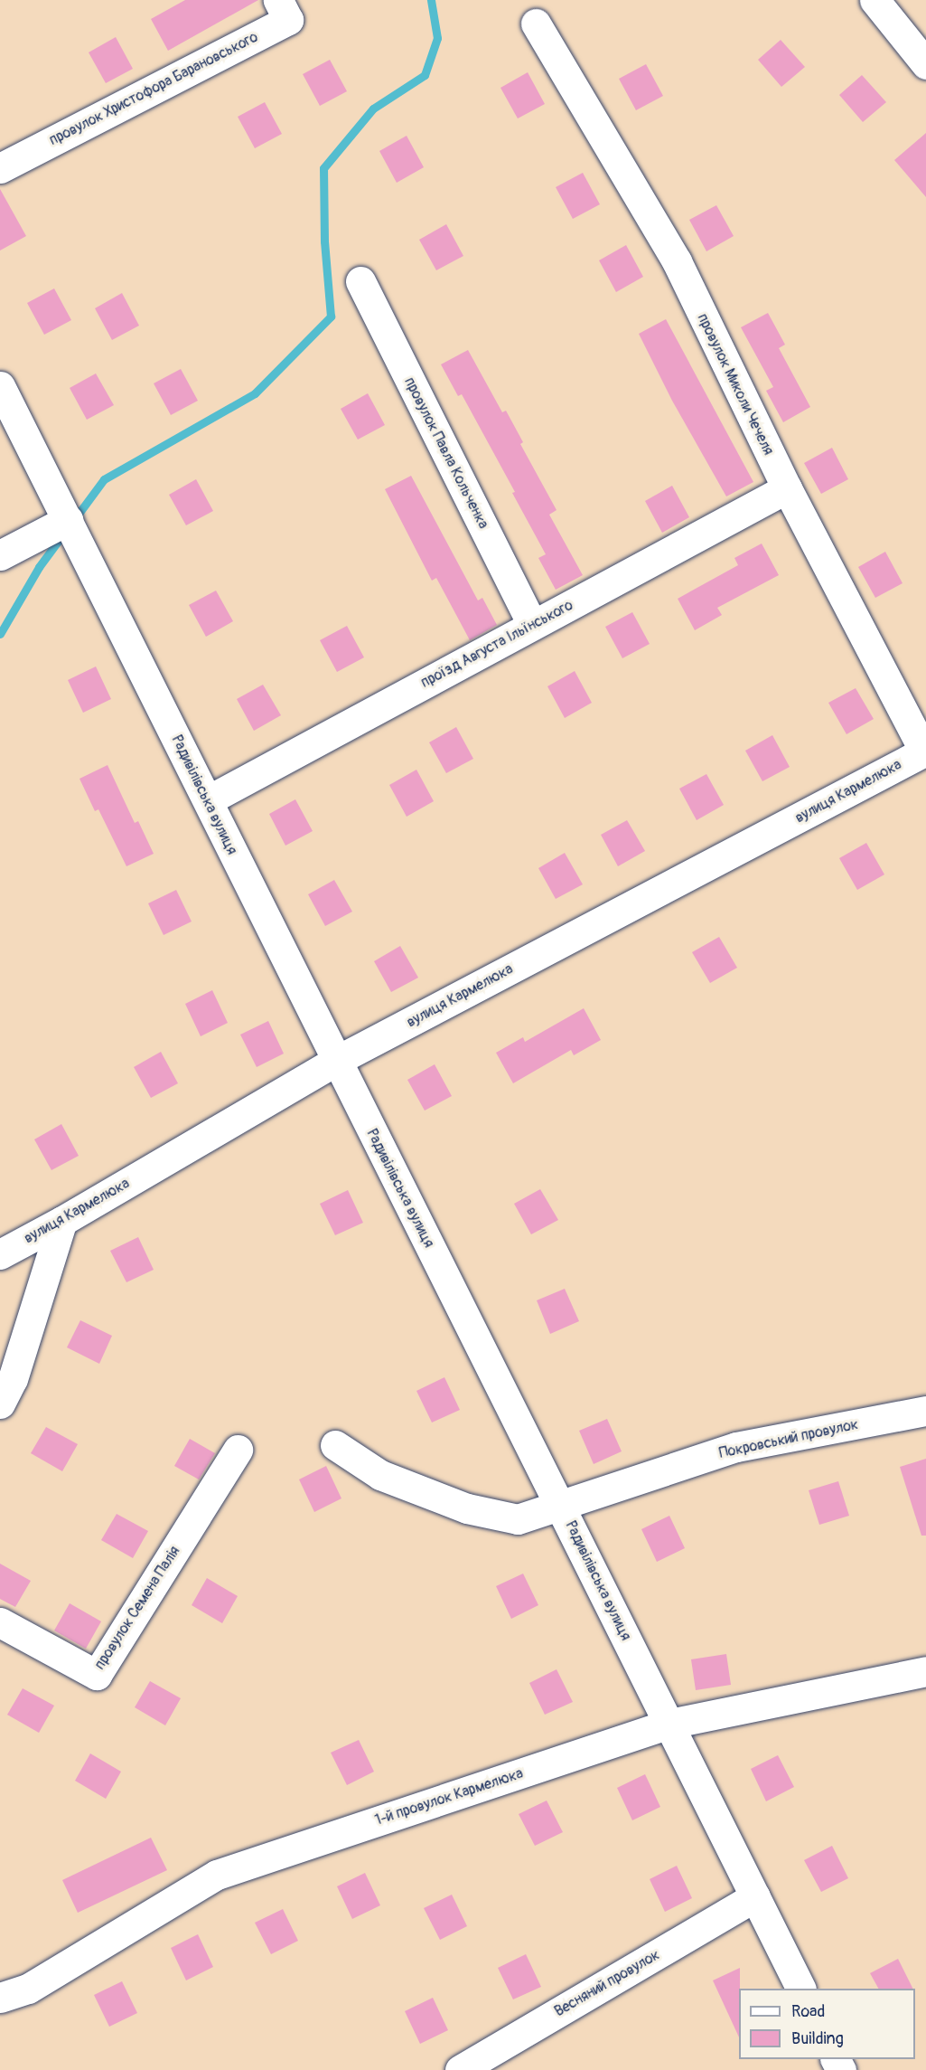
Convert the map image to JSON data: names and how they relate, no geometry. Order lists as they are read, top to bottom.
{
  "streets": {
    "street": [
      "провулок Христофора Барановського",
      "провулок Миколи Чечеля",
      "провулок Павла Кольченка",
      "проїзд Августа Ільїнського",
      "вулиця Кармелюка",
      "Радивілівська вулиця",
      "Покровський провулок",
      "провулок Семена Палія",
      "1-й провулок Кармелюка",
      "Весняний провулок"
    ]
  },
  "crossings": [
    ["провулок Миколи Чечеля", "проїзд Августа Ільїнського"],
    ["провулок Миколи Чечеля", "вулиця Кармелюка"],
    ["провулок Павла Кольченка", "проїзд Августа Ільїнського"],
    ["проїзд Августа Ільїнського", "Радивілівська вулиця"],
    ["вулиця Кармелюка", "Радивілівська вулиця"],
    ["Радивілівська вулиця", "Покровський провулок"],
    ["Радивілівська вулиця", "1-й провулок Кармелюка"],
    ["Радивілівська вулиця", "Весняний провулок"]
  ],
  "legend": ["Road", "Building"]
}
